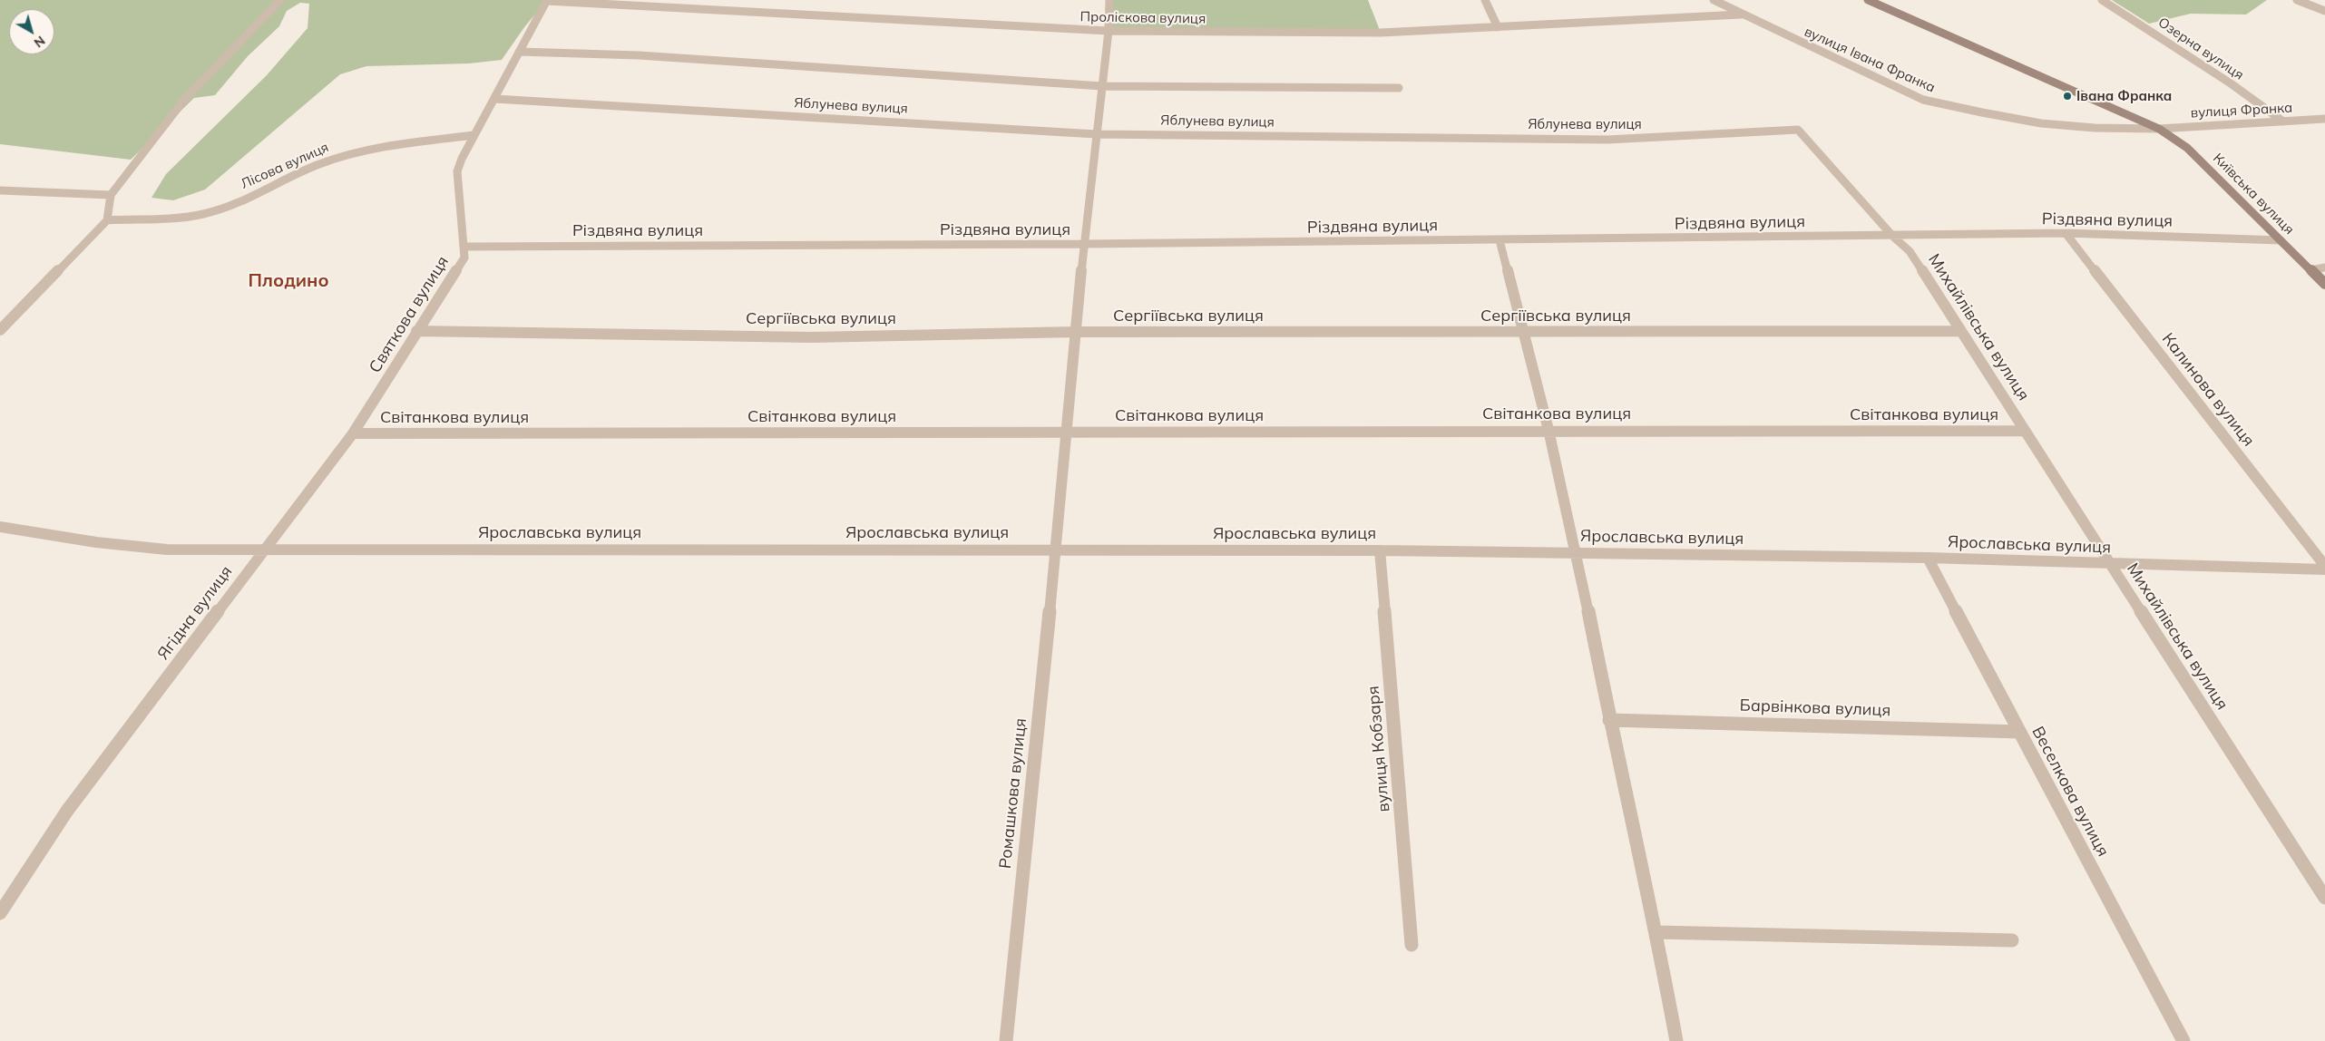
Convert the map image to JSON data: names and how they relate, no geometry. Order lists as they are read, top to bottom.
{
  "streets": {
    "main road": ["Київська вулиця"],
    "street": [
      "Проліскова вулиця",
      "Озерна вулиця",
      "вулиця Івана Франка",
      "Яблунева вулиця",
      "вулиця Франка",
      "Лісова вулиця",
      "Різдвяна вулиця",
      "Святкова вулиця",
      "Сергіївська вулиця",
      "Михайлівська вулиця",
      "Калинова вулиця",
      "Світанкова вулиця",
      "Ярославська вулиця",
      "Ягідна вулиця",
      "Барвінкова вулиця",
      "вулиця Кобзаря",
      "Веселкова вулиця",
      "Ромашкова вулиця"
    ]
  },
  "crossings": [
    ["Проліскова вулиця", "вулиця Івана Франка"],
    ["Проліскова вулиця", "Святкова вулиця"],
    ["Проліскова вулиця", "Ромашкова вулиця"],
    ["Озерна вулиця", "вулиця Франка"],
    ["вулиця Івана Франка", "вулиця Франка"],
    ["вулиця Івана Франка", "Київська вулиця"],
    ["Яблунева вулиця", "Різдвяна вулиця"],
    ["Яблунева вулиця", "Святкова вулиця"],
    ["Яблунева вулиця", "Михайлівська вулиця"],
    ["Яблунева вулиця", "Ромашкова вулиця"],
    ["вулиця Франка", "Київська вулиця"],
    ["Лісова вулиця", "Святкова вулиця"],
    ["Київська вулиця", "Різдвяна вулиця"],
    ["Різдвяна вулиця", "Святкова вулиця"],
    ["Різдвяна вулиця", "Михайлівська вулиця"],
    ["Різдвяна вулиця", "Калинова вулиця"],
    ["Різдвяна вулиця", "Ромашкова вулиця"],
    ["Святкова вулиця", "Сергіївська вулиця"],
    ["Святкова вулиця", "Світанкова вулиця"],
    ["Святкова вулиця", "Ярославська вулиця"],
    ["Святкова вулиця", "Ягідна вулиця"],
    ["Сергіївська вулиця", "Михайлівська вулиця"],
    ["Сергіївська вулиця", "Ромашкова вулиця"],
    ["Михайлівська вулиця", "Світанкова вулиця"],
    ["Михайлівська вулиця", "Ярославська вулиця"],
    ["Світанкова вулиця", "Ромашкова вулиця"],
    ["Ярославська вулиця", "Ягідна вулиця"],
    ["Ярославська вулиця", "вулиця Кобзаря"],
    ["Ярославська вулиця", "Веселкова вулиця"],
    ["Ярославська вулиця", "Ромашкова вулиця"],
    ["Барвінкова вулиця", "Веселкова вулиця"]
  ],
  "districts": ["Плодино"],
  "places": ["Івана Франка"],
  "north": "bottom right"
}
